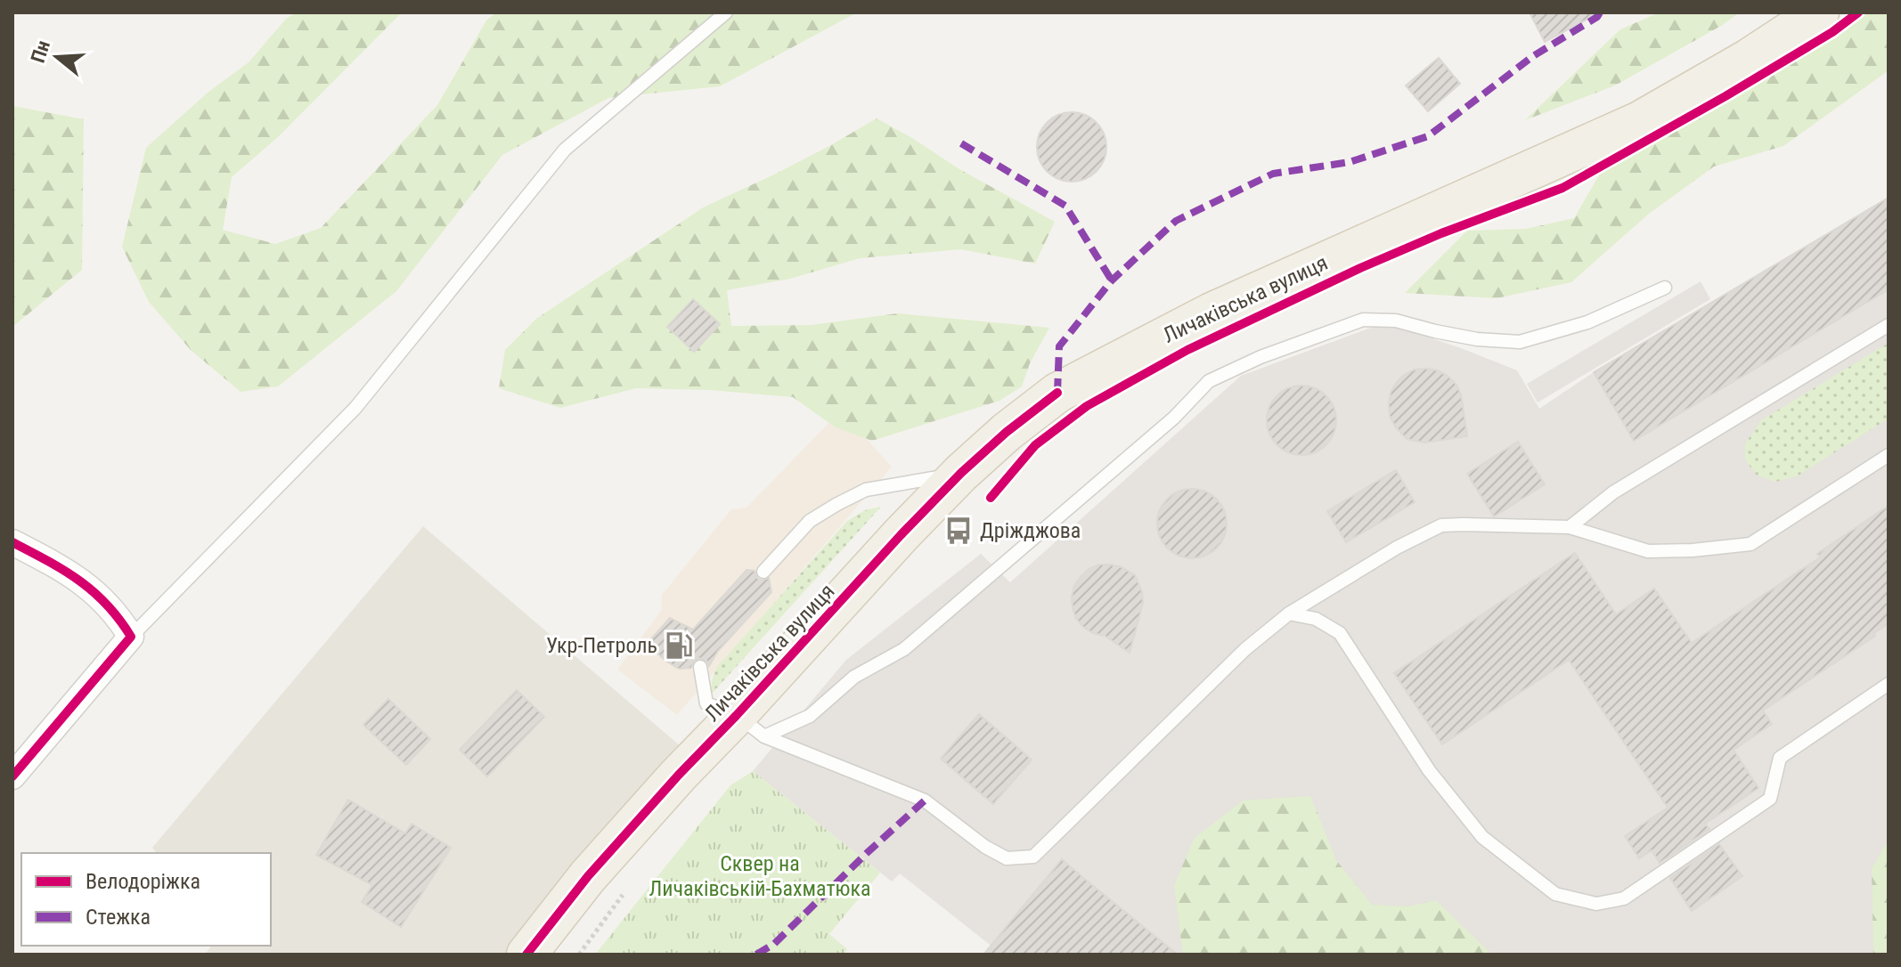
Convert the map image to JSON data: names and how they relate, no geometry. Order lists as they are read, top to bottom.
{
  "streets": {
    "main road": ["Личаківська вулиця"]
  },
  "parks": ["Сквер на Личаківській-Бахматюка"],
  "places": {
    "bus stop": ["Дріжджова"],
    "fuel station": ["Укр-Петроль"]
  },
  "legend": ["Велодоріжка", "Стежка"],
  "north": "left"
}
